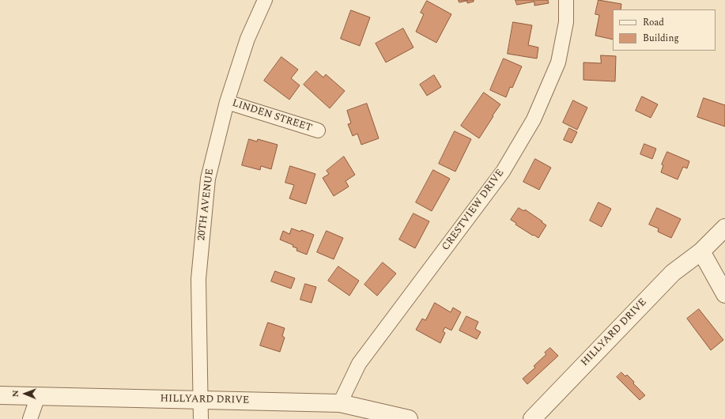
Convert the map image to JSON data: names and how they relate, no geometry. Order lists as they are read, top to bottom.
{
  "streets": {
    "street": [
      "LINDEN STREET",
      "20TH AVENUE",
      "CRESTVIEW DRIVE",
      "HILLYARD DRIVE"
    ]
  },
  "crossings": [
    ["LINDEN STREET", "20TH AVENUE"],
    ["20TH AVENUE", "HILLYARD DRIVE"],
    ["CRESTVIEW DRIVE", "HILLYARD DRIVE"]
  ],
  "legend": ["Road", "Building"],
  "north": "left"
}
